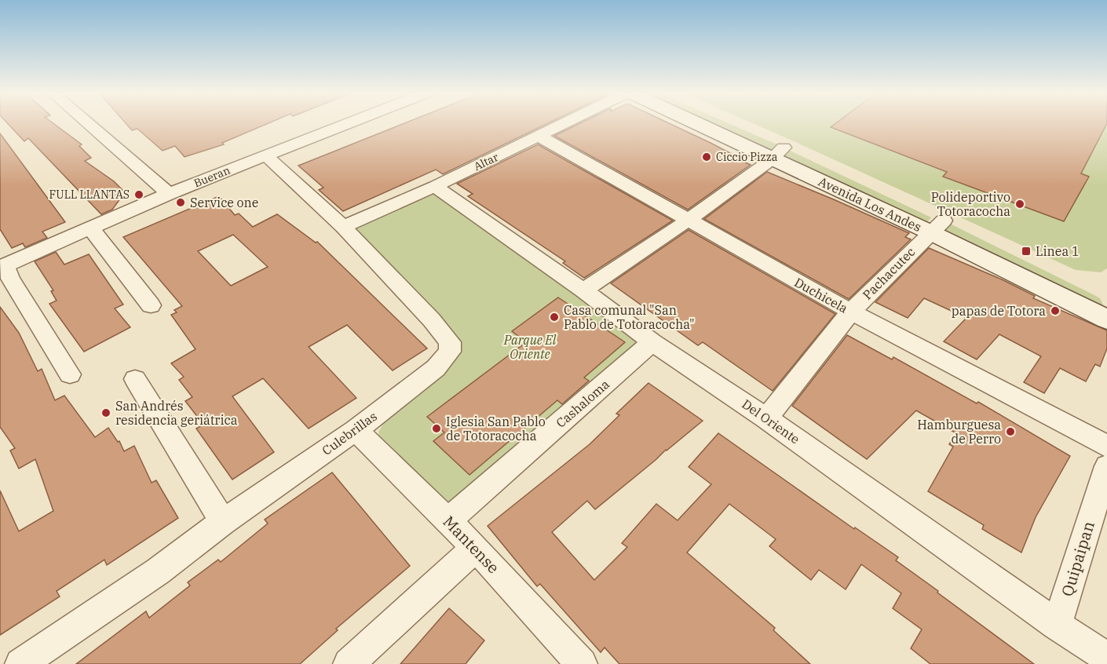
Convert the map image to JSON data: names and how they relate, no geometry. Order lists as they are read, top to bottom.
{
  "streets": {
    "main road": ["Avenida Los Andes"],
    "street": [
      "Altar",
      "Bueran",
      "Pachacutec",
      "Duchicela",
      "Cashaloma",
      "Del Oriente",
      "Culebrillas",
      "Mantense",
      "Quipaipan"
    ]
  },
  "crossings": [
    ["Altar", "Duchicela"],
    ["Altar", "Del Oriente"],
    ["Altar", "Culebrillas"],
    ["Bueran", "Culebrillas"],
    ["Avenida Los Andes", "Pachacutec"],
    ["Pachacutec", "Duchicela"],
    ["Pachacutec", "Del Oriente"],
    ["Cashaloma", "Del Oriente"],
    ["Cashaloma", "Mantense"],
    ["Del Oriente", "Quipaipan"],
    ["Culebrillas", "Mantense"]
  ],
  "parks": ["Parque El Oriente"],
  "places": {
    "other": [
      "Ciccio Pizza",
      "FULL LLANTAS",
      "Service one",
      "Polideportivo Totoracocha",
      "papas de Totora",
      "Casa comunal \"San Pablo de Totoracocha\"",
      "San Andrés residencia geriátrica",
      "Iglesia San Pablo de Totoracocha",
      "Hamburguesa de Perro"
    ],
    "transit": ["Linea 1"]
  }
}
